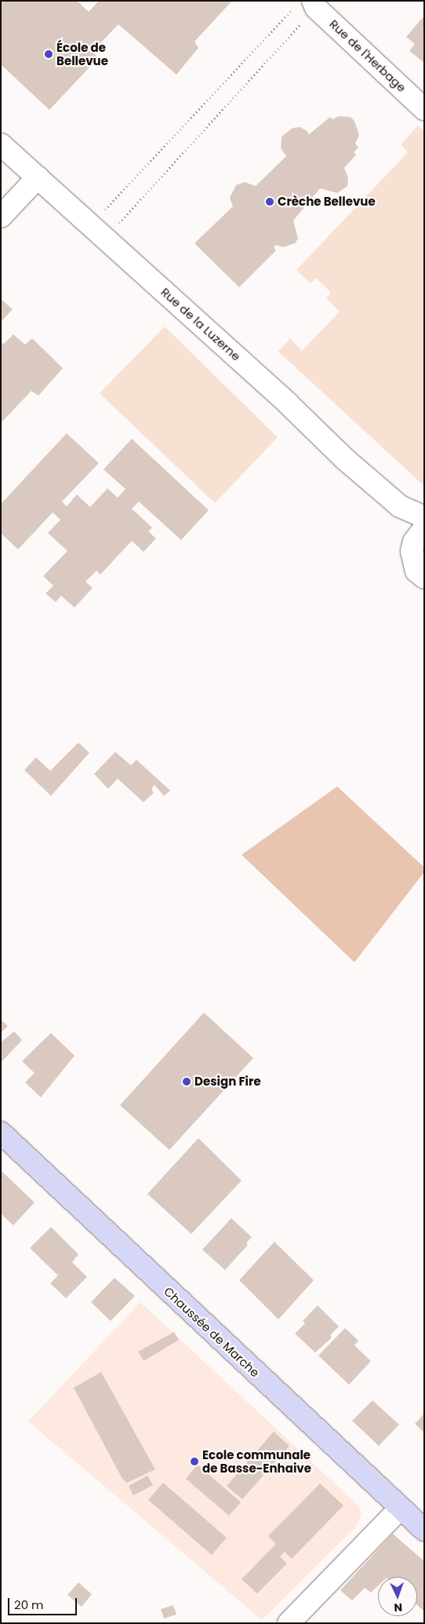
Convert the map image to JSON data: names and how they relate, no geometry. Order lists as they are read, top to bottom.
{
  "streets": {
    "main road": ["Chaussée de Marche"],
    "street": ["Rue de l'Herbage", "Rue de la Luzerne"]
  },
  "places": [
    "École de Bellevue",
    "Crèche Bellevue",
    "Design Fire",
    "Ecole communale de Basse-Enhaive"
  ],
  "scale_bar": "20 m",
  "north": "bottom"
}
